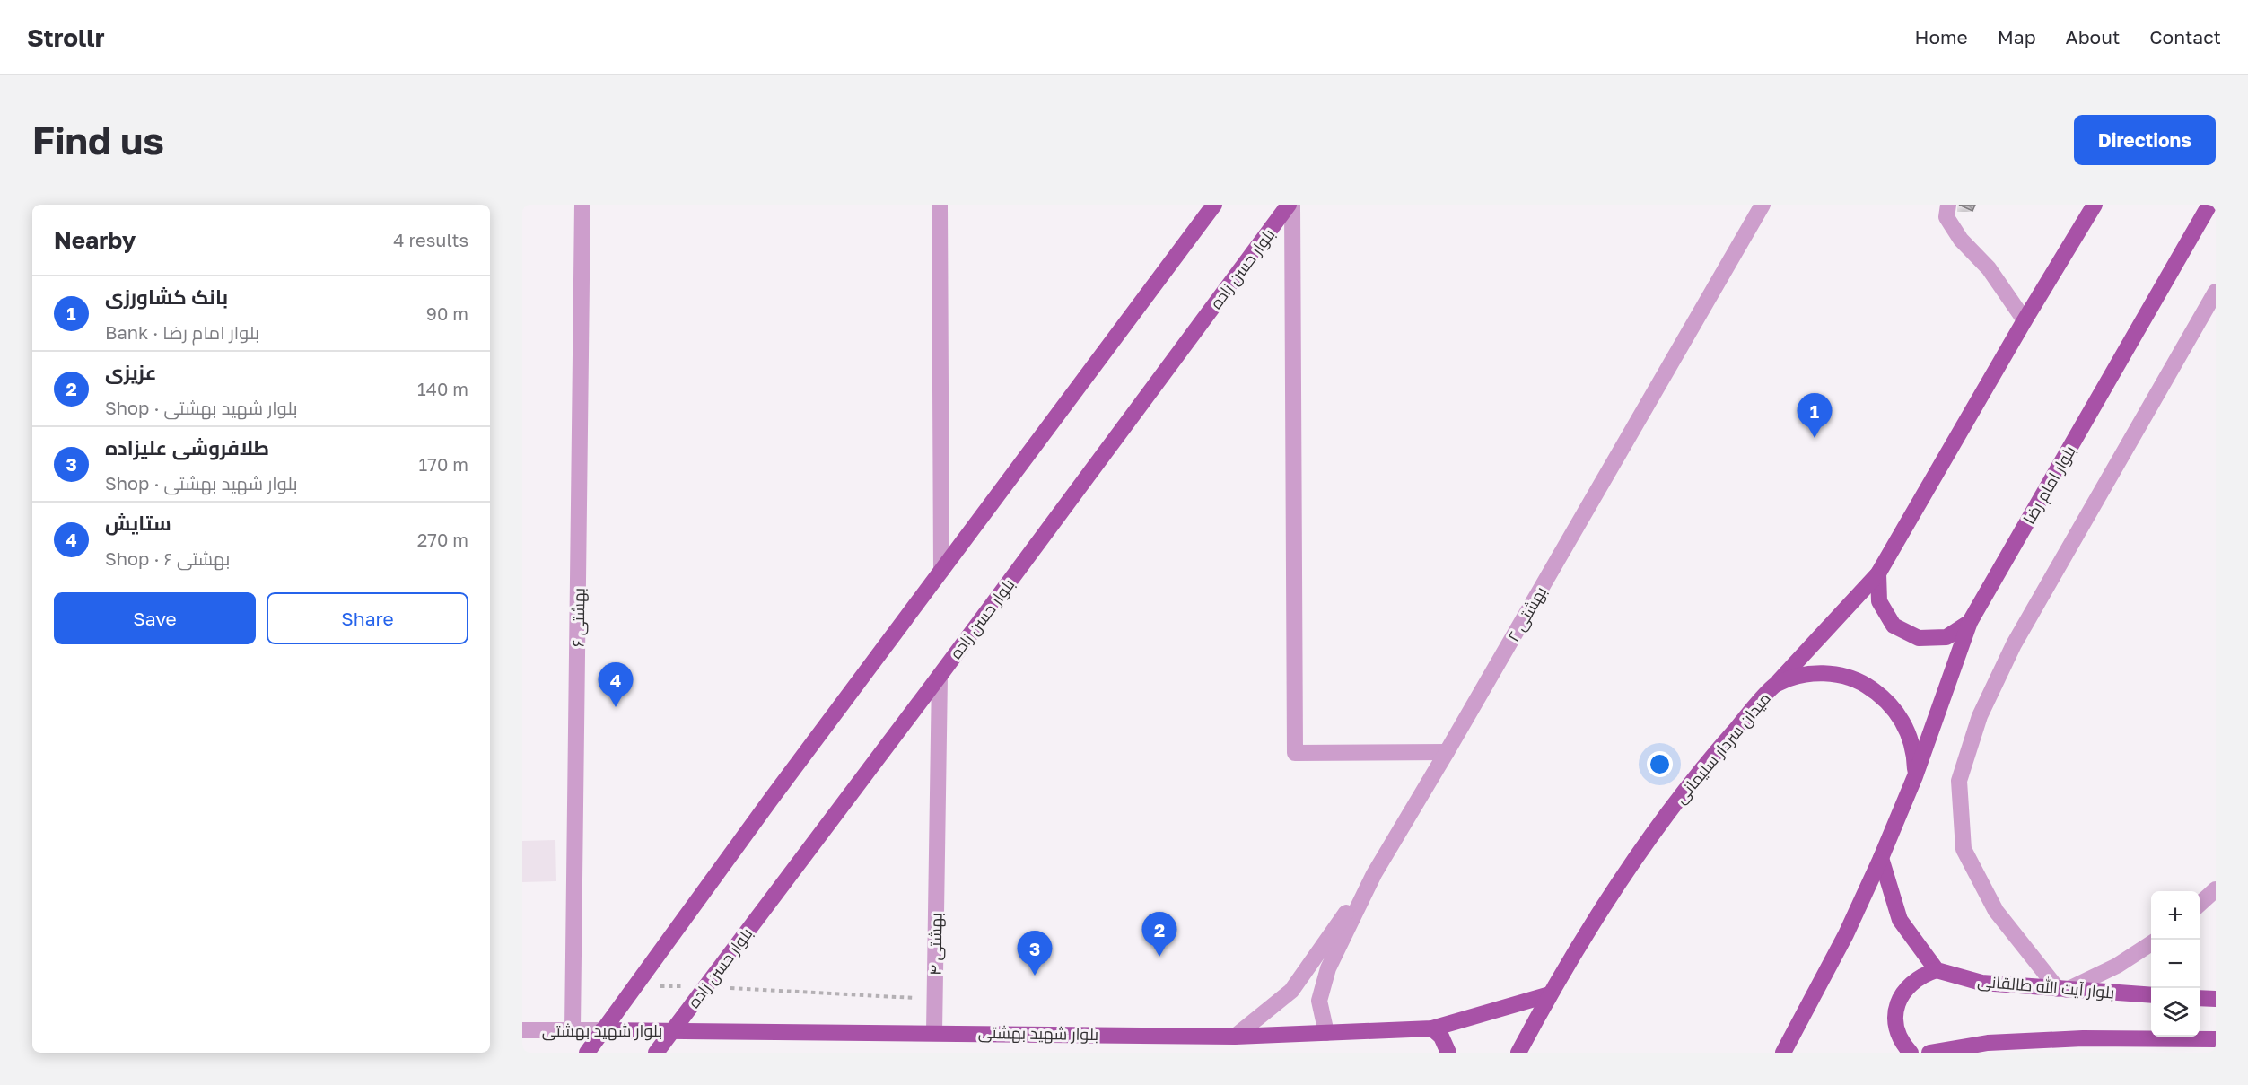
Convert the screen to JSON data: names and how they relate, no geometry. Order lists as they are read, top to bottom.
{
  "streets": {
    "main road": [
      "بلوار حسن زاده",
      "بلوار امام رضا",
      "میدان‌ سردار سلیمانی",
      "بلوار آیت الله طالقانی",
      "بلوار شهید بهشتی"
    ],
    "street": ["بهشتی ۲", "بهشتی ۶", "بهشتی ۴"]
  },
  "crossings": [
    ["بلوار حسن زاده", "بهشتی ۴"],
    ["بلوار حسن زاده", "بلوار شهید بهشتی"],
    ["بلوار امام رضا", "میدان‌ سردار سلیمانی"],
    ["بهشتی ۲", "بلوار شهید بهشتی"],
    ["بهشتی ۶", "بلوار شهید بهشتی"],
    ["میدان‌ سردار سلیمانی", "بلوار شهید بهشتی"],
    ["بهشتی ۴", "بلوار شهید بهشتی"]
  ],
  "page": {
    "header": "Strollr",
    "nav": [
      "Home",
      "Map",
      "About",
      "Contact"
    ],
    "buttons": [
      "Directions",
      ["Save", "Share"]
    ],
    "title": "Find us",
    "heading": ["Nearby", "4 results"],
    "list": [
      {
        "mark": "1",
        "name": "بانک کشاورزی",
        "note": "Bank · بلوار امام رضا",
        "value": "90 m"
      },
      {
        "mark": "2",
        "name": "عزیزی",
        "note": "Shop · بلوار شهید بهشتی",
        "value": "140 m"
      },
      {
        "mark": "3",
        "name": "طلافروشی علیزاده",
        "note": "Shop · بلوار شهید بهشتی",
        "value": "170 m"
      },
      {
        "mark": "4",
        "name": "ستایش",
        "note": "Shop · بهشتی ۶",
        "value": "270 m"
      }
    ],
    "pins": [
      "1",
      "4",
      "2",
      "3"
    ],
    "map_buttons": ["+", "−"]
  }
}
